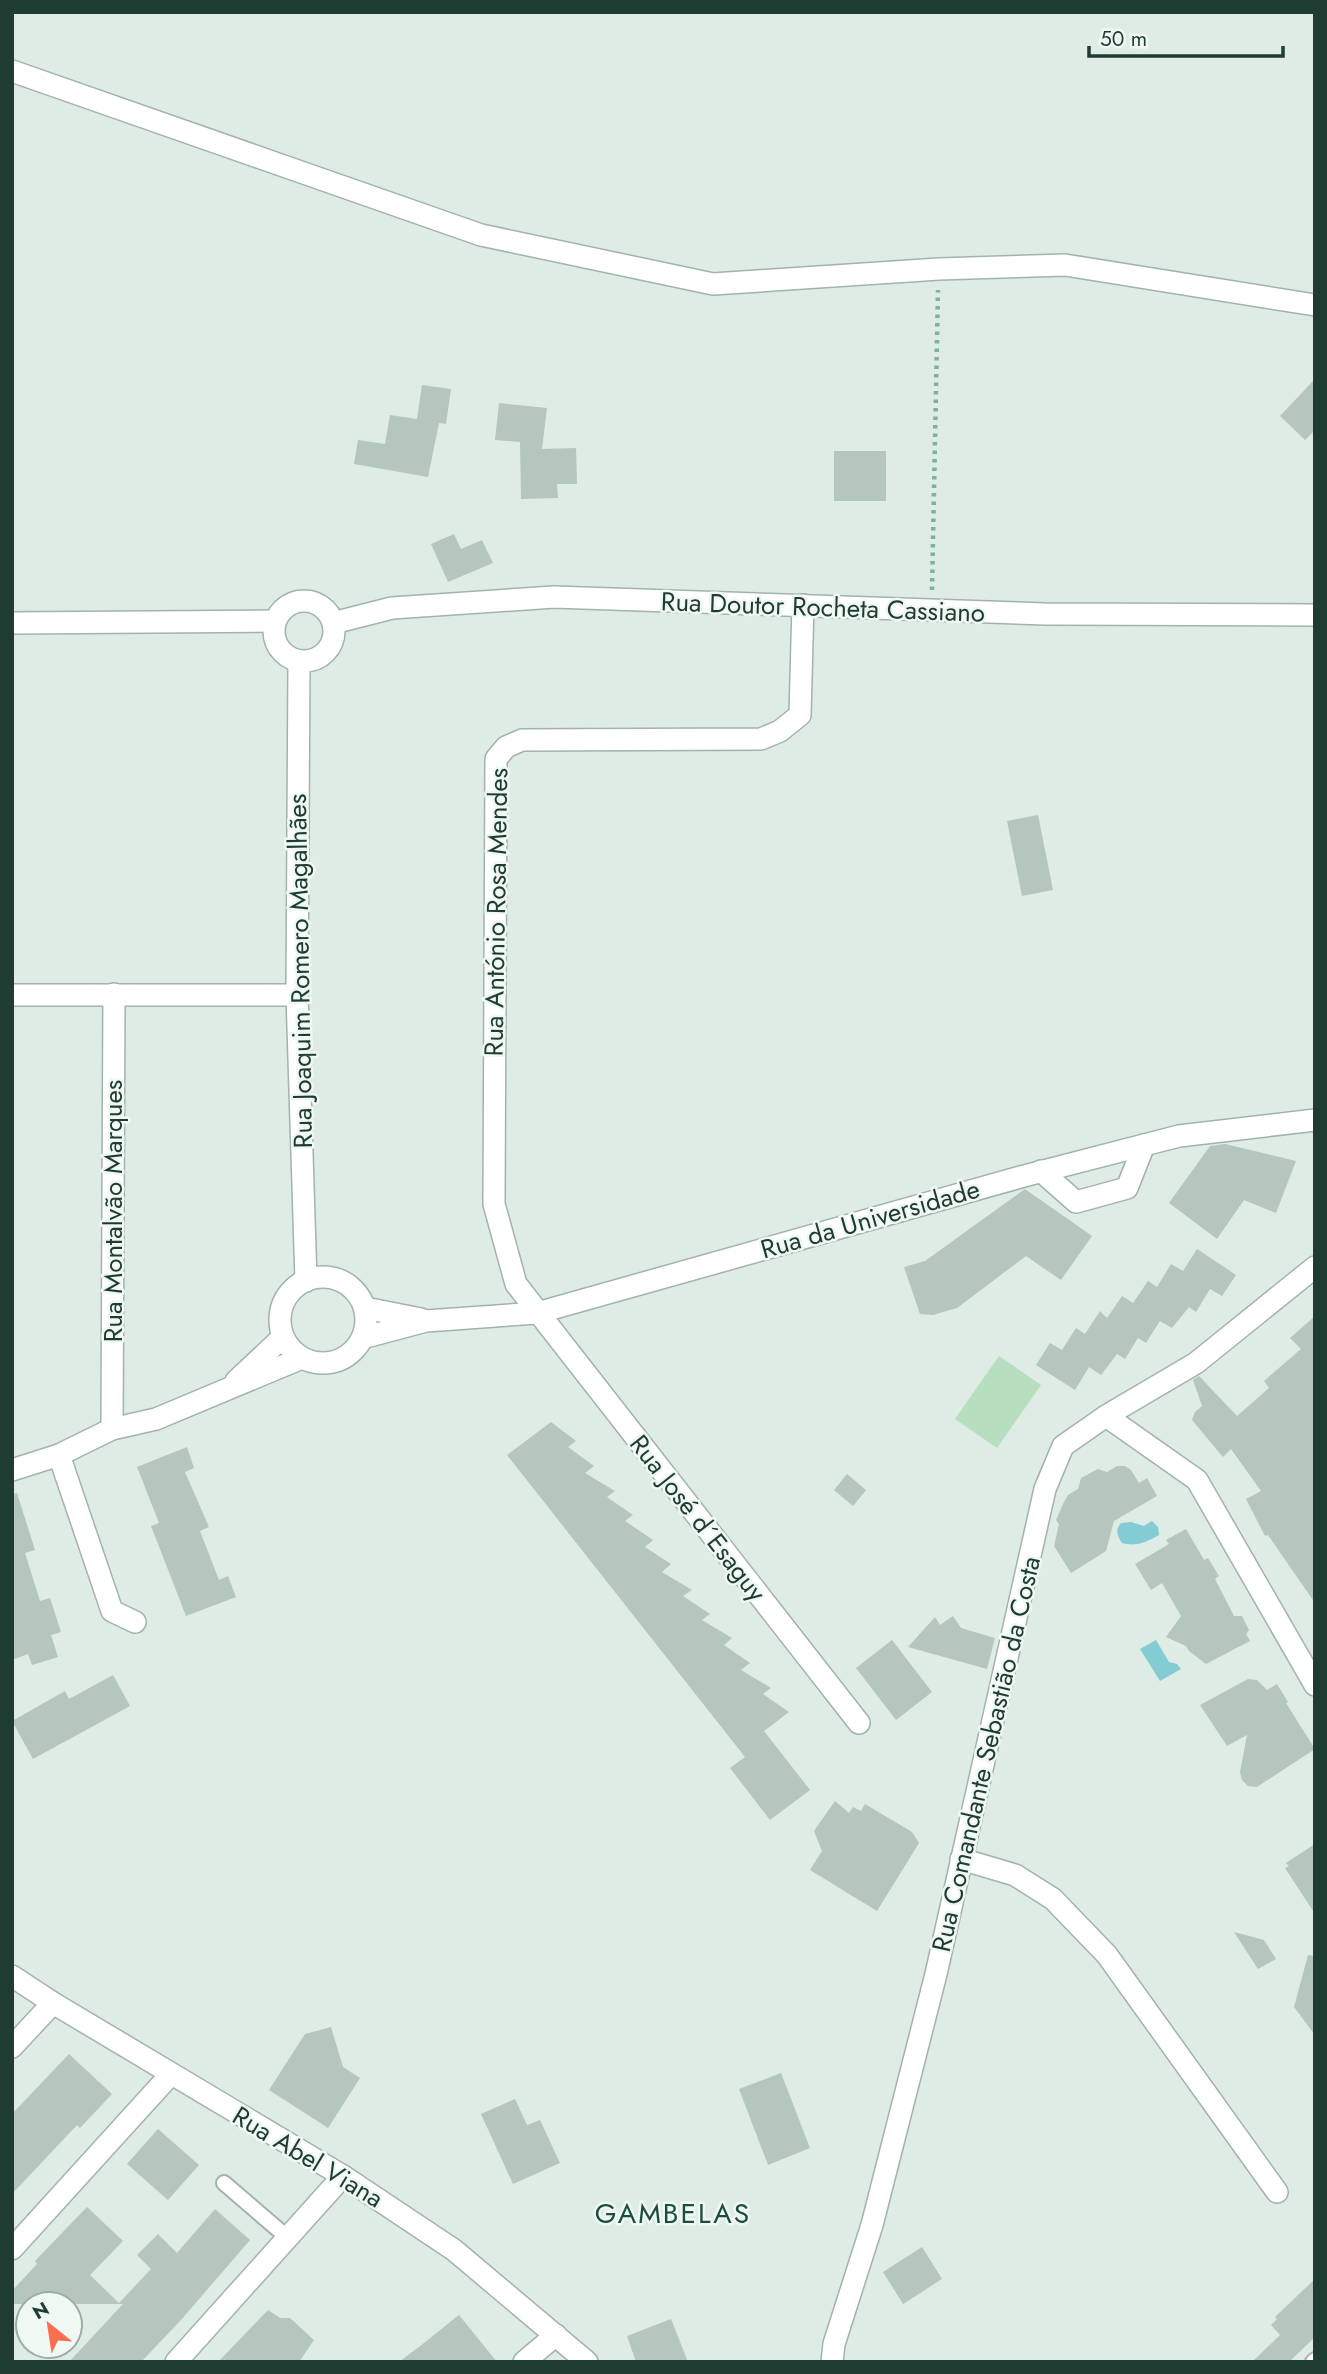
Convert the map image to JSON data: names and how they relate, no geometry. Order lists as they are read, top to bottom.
{
  "streets": {
    "street": [
      "Rua Doutor Rocheta Cassiano",
      "Rua António Rosa Mendes",
      "Rua Joaquim Romero Magalhães",
      "Rua Montalvão Marques",
      "Rua da Universidade",
      "Rua José d´Esaguy",
      "Rua Comandante Sebastião da Costa",
      "Rua Abel Viana"
    ]
  },
  "crossings": [
    ["Rua Doutor Rocheta Cassiano", "Rua António Rosa Mendes"],
    ["Rua Doutor Rocheta Cassiano", "Rua Joaquim Romero Magalhães"],
    ["Rua António Rosa Mendes", "Rua da Universidade"],
    ["Rua António Rosa Mendes", "Rua José d´Esaguy"],
    ["Rua Joaquim Romero Magalhães", "Rua da Universidade"],
    ["Rua Montalvão Marques", "Rua da Universidade"],
    ["Rua da Universidade", "Rua José d´Esaguy"]
  ],
  "districts": ["GAMBELAS"],
  "scale_bar": "50 m",
  "north": "top left"
}
